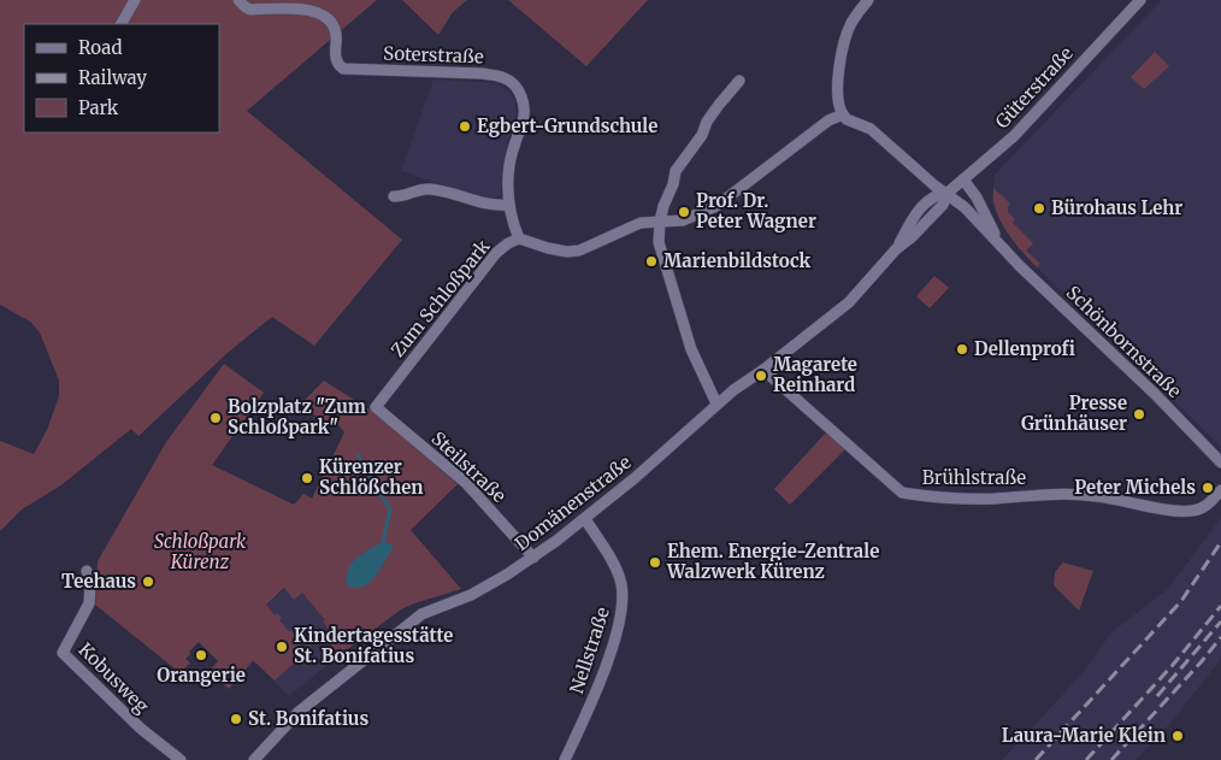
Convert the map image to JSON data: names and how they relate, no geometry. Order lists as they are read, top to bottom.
{
  "streets": {
    "street": [
      "Soterstraße",
      "Güterstraße",
      "Zum Schloßpark",
      "Schönbornstraße",
      "Steilstraße",
      "Brühlstraße",
      "Domänenstraße",
      "Nellstraße",
      "Kobusweg"
    ]
  },
  "crossings": [
    ["Soterstraße", "Zum Schloßpark"],
    ["Güterstraße", "Schönbornstraße"],
    ["Güterstraße", "Domänenstraße"],
    ["Zum Schloßpark", "Steilstraße"],
    ["Schönbornstraße", "Domänenstraße"],
    ["Steilstraße", "Domänenstraße"],
    ["Brühlstraße", "Domänenstraße"],
    ["Domänenstraße", "Nellstraße"]
  ],
  "parks": ["Schloßpark Kürenz"],
  "places": [
    "Egbert-Grundschule",
    "Bürohaus Lehr",
    "Prof. Dr. Peter Wagner",
    "Marienbildstock",
    "Dellenprofi",
    "Magarete Reinhard",
    "Presse Grünhäuser",
    "Bolzplatz \"Zum Schloßpark\"",
    "Kürenzer Schlößchen",
    "Peter Michels",
    "Ehem. Energie-Zentrale Walzwerk Kürenz",
    "Teehaus",
    "Kindertagesstätte St. Bonifatius",
    "Orangerie",
    "St. Bonifatius",
    "Laura-Marie Klein"
  ],
  "legend": ["Road", "Railway", "Park"]
}
